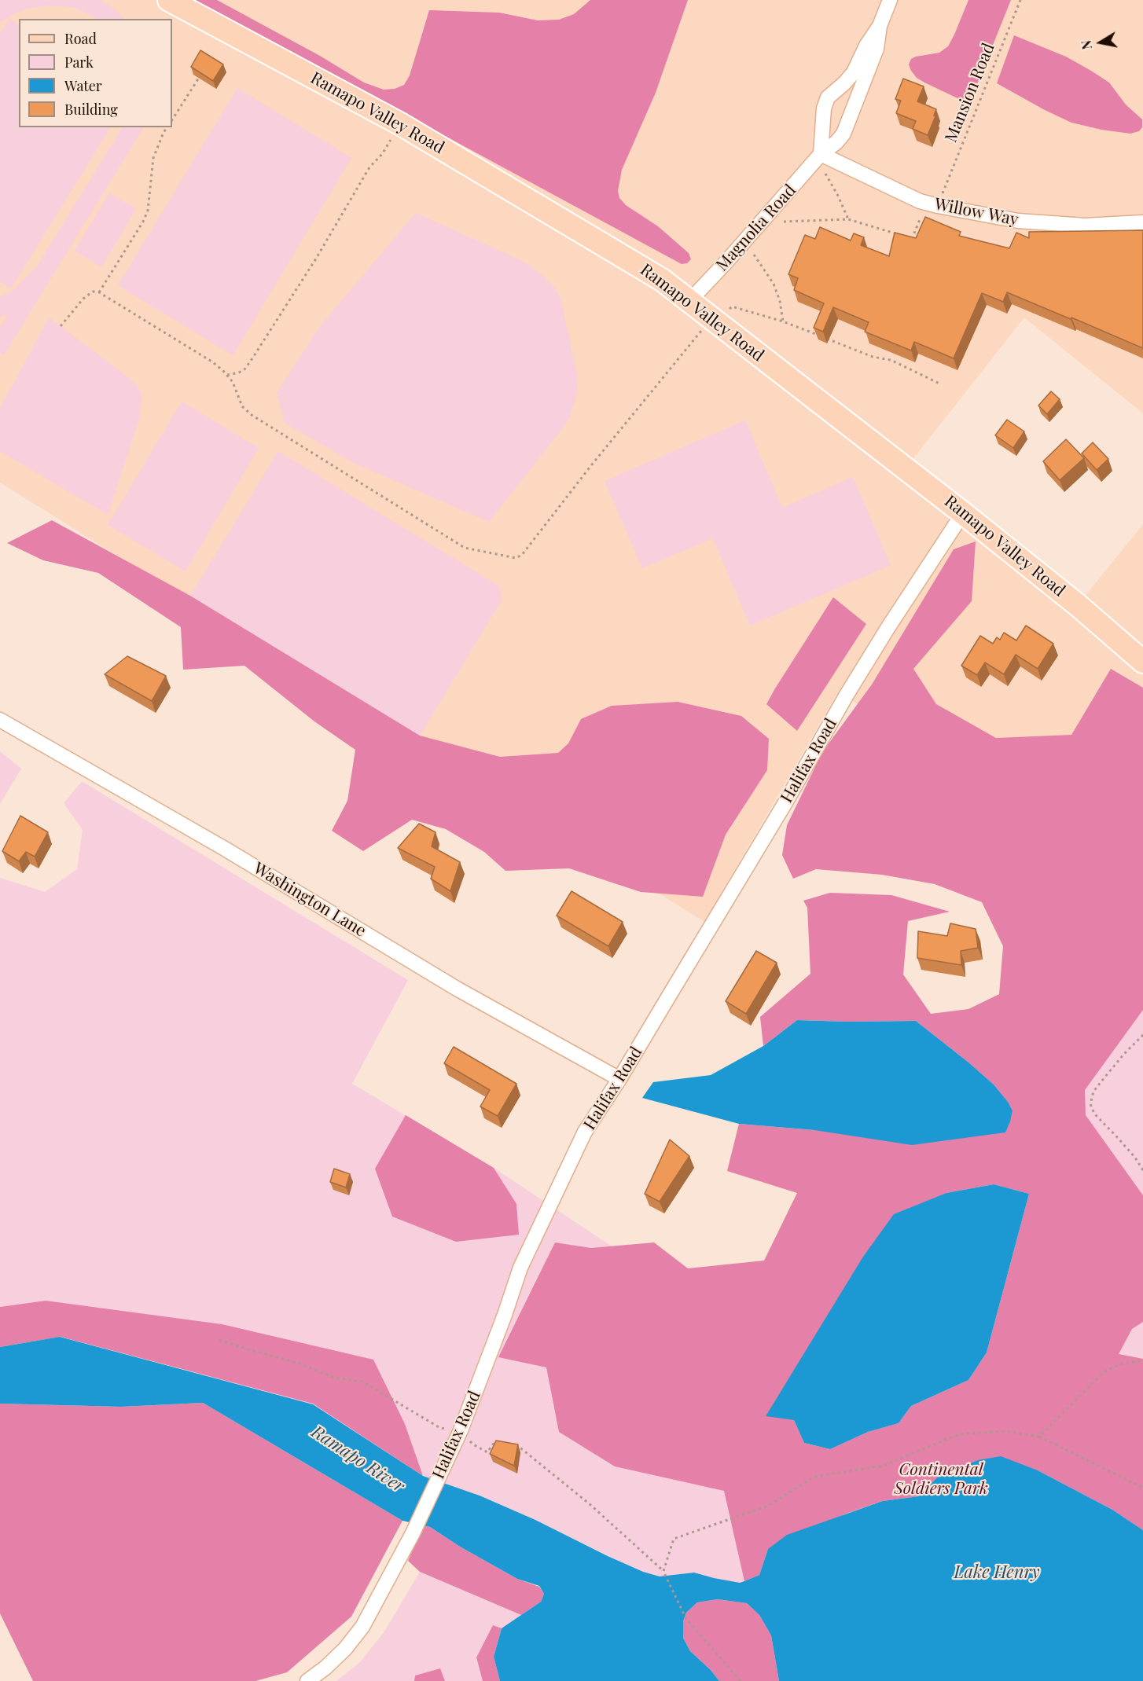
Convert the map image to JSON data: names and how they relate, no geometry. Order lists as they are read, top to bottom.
{
  "streets": {
    "main road": ["Ramapo Valley Road"],
    "street": [
      "Willow Way",
      "Magnolia Road",
      "Halifax Road",
      "Washington Lane"
    ],
    "path": ["Mansion Road"]
  },
  "crossings": [
    ["Ramapo Valley Road", "Magnolia Road"],
    ["Ramapo Valley Road", "Halifax Road"],
    ["Willow Way", "Magnolia Road"],
    ["Halifax Road", "Washington Lane"]
  ],
  "water": ["Ramapo River", "Lake Henry"],
  "parks": ["Continental Soldiers Park"],
  "legend": [
    "Road",
    "Park",
    "Water",
    "Building"
  ],
  "north": "left"
}
